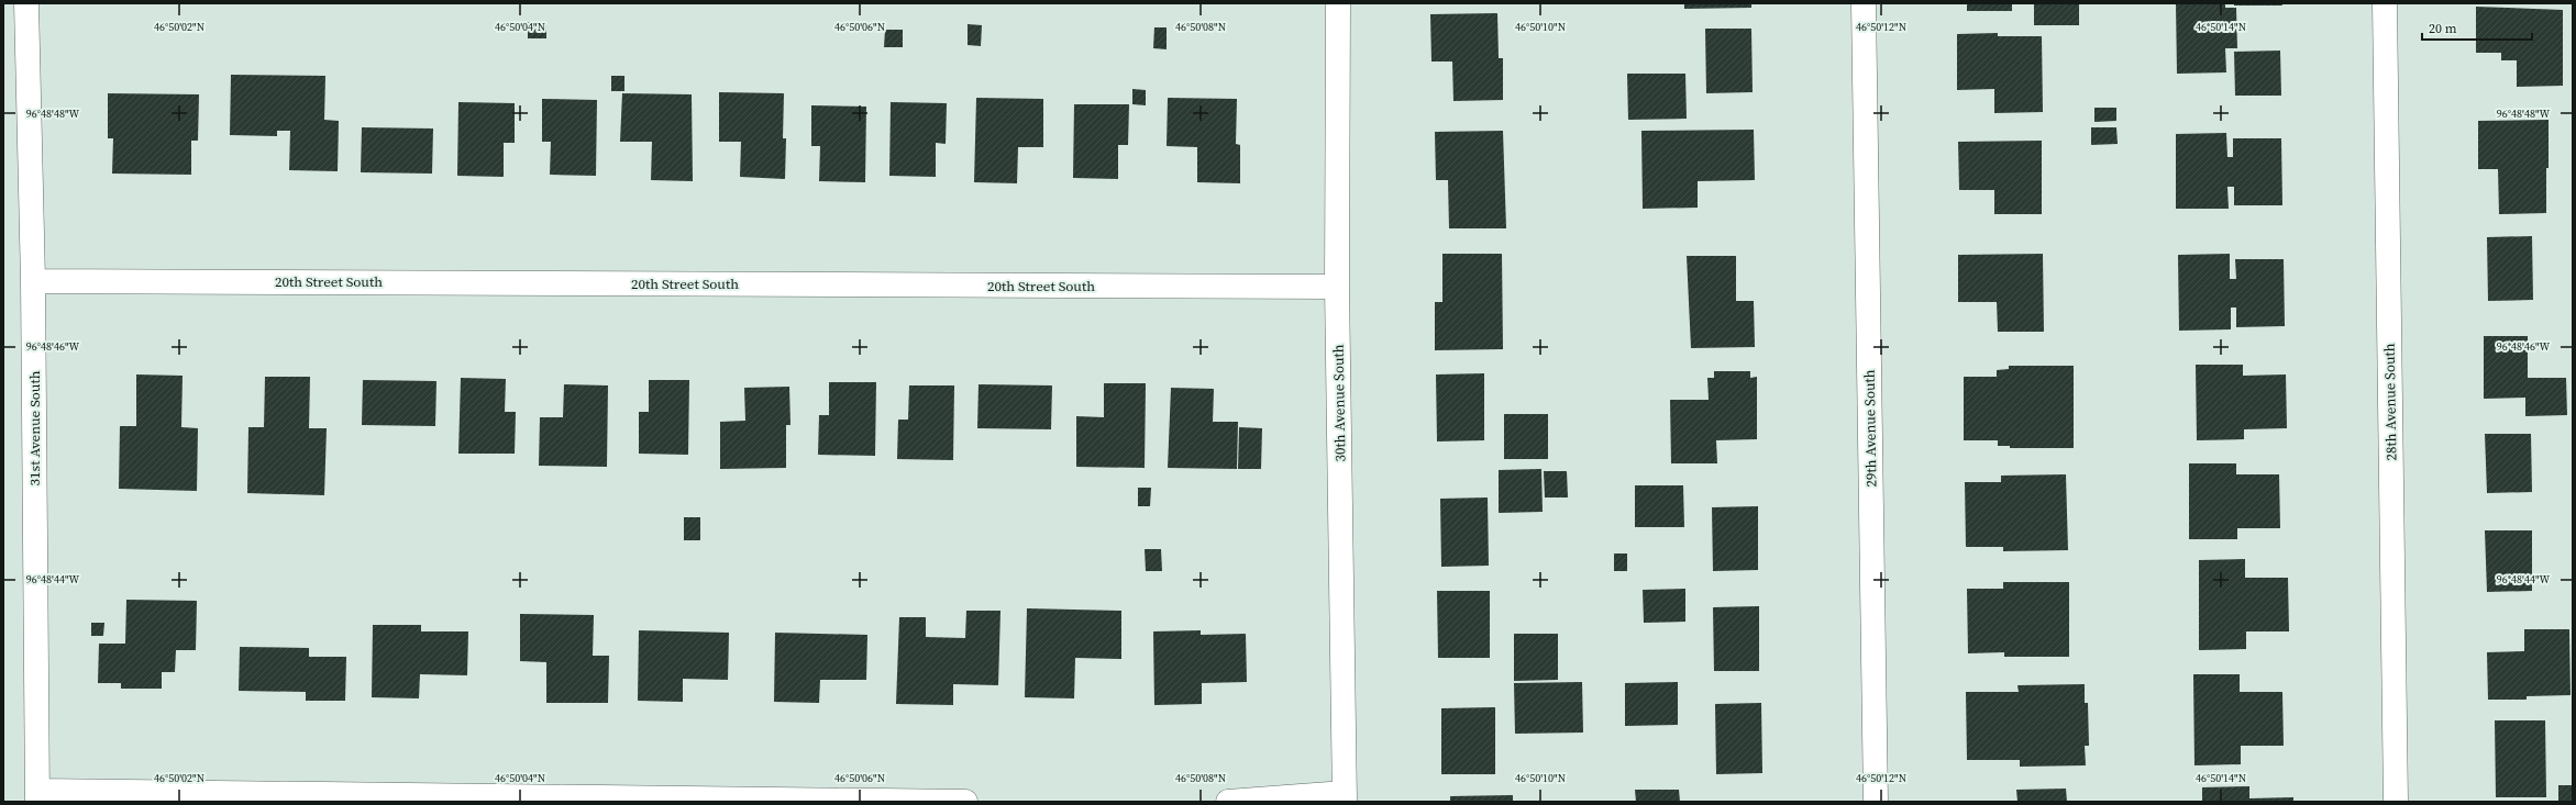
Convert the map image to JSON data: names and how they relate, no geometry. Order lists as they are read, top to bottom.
{
  "streets": {
    "street": [
      "20th Street South",
      "28th Avenue South",
      "30th Avenue South",
      "31st Avenue South",
      "29th Avenue South"
    ]
  },
  "crossings": [
    ["20th Street South", "30th Avenue South"],
    ["20th Street South", "31st Avenue South"]
  ],
  "scale_bar": "20 m",
  "coordinates": [
    "46°50'02\"N",
    "46°50'04\"N",
    "46°50'06\"N",
    "46°50'08\"N",
    "46°50'10\"N",
    "46°50'12\"N",
    "46°50'14\"N",
    "96°48'48\"W",
    "96°48'46\"W",
    "96°48'44\"W"
  ]
}
